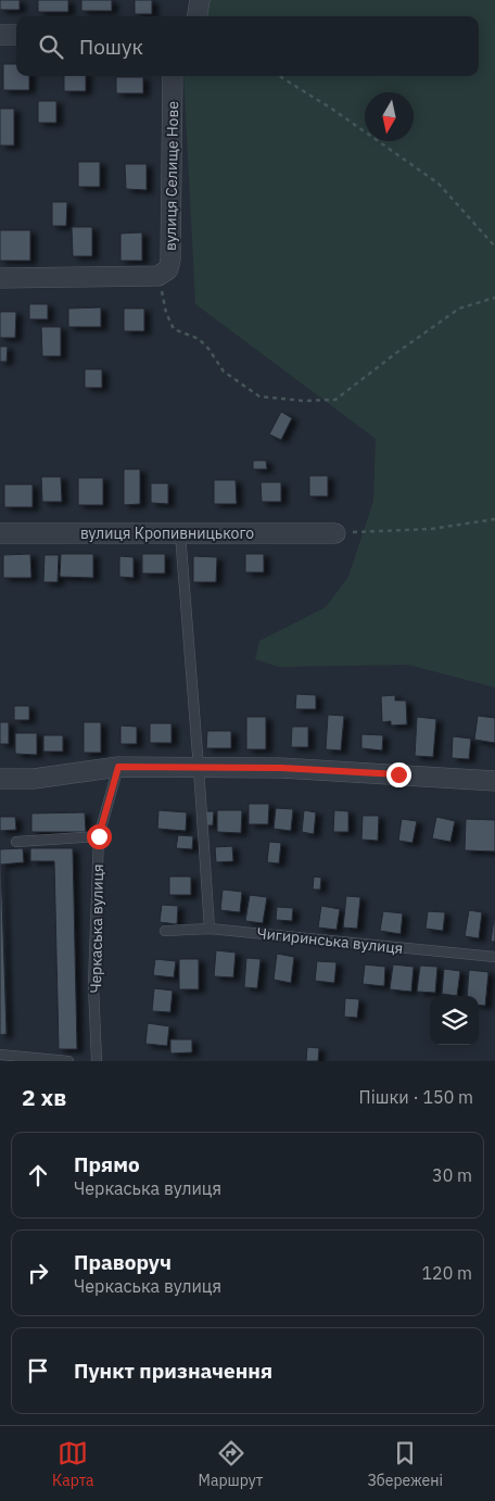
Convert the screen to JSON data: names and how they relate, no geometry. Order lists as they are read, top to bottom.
{
  "streets": {
    "street": ["вулиця Селище Нове", "вулиця Кропивницького"],
    "lane": ["Черкаська вулиця", "Чигиринська вулиця"]
  },
  "north": "bottom",
  "page": {
    "search": "Пошук",
    "heading": ["2 хв", "Пішки · 150 m"],
    "list": [
      ["Прямо", "Черкаська вулиця", "30 m"],
      ["Праворуч", "Черкаська вулиця", "120 m"],
      "Пункт призначення"
    ],
    "nav": ["Карта", "Маршрут", "Збережені"]
  }
}
